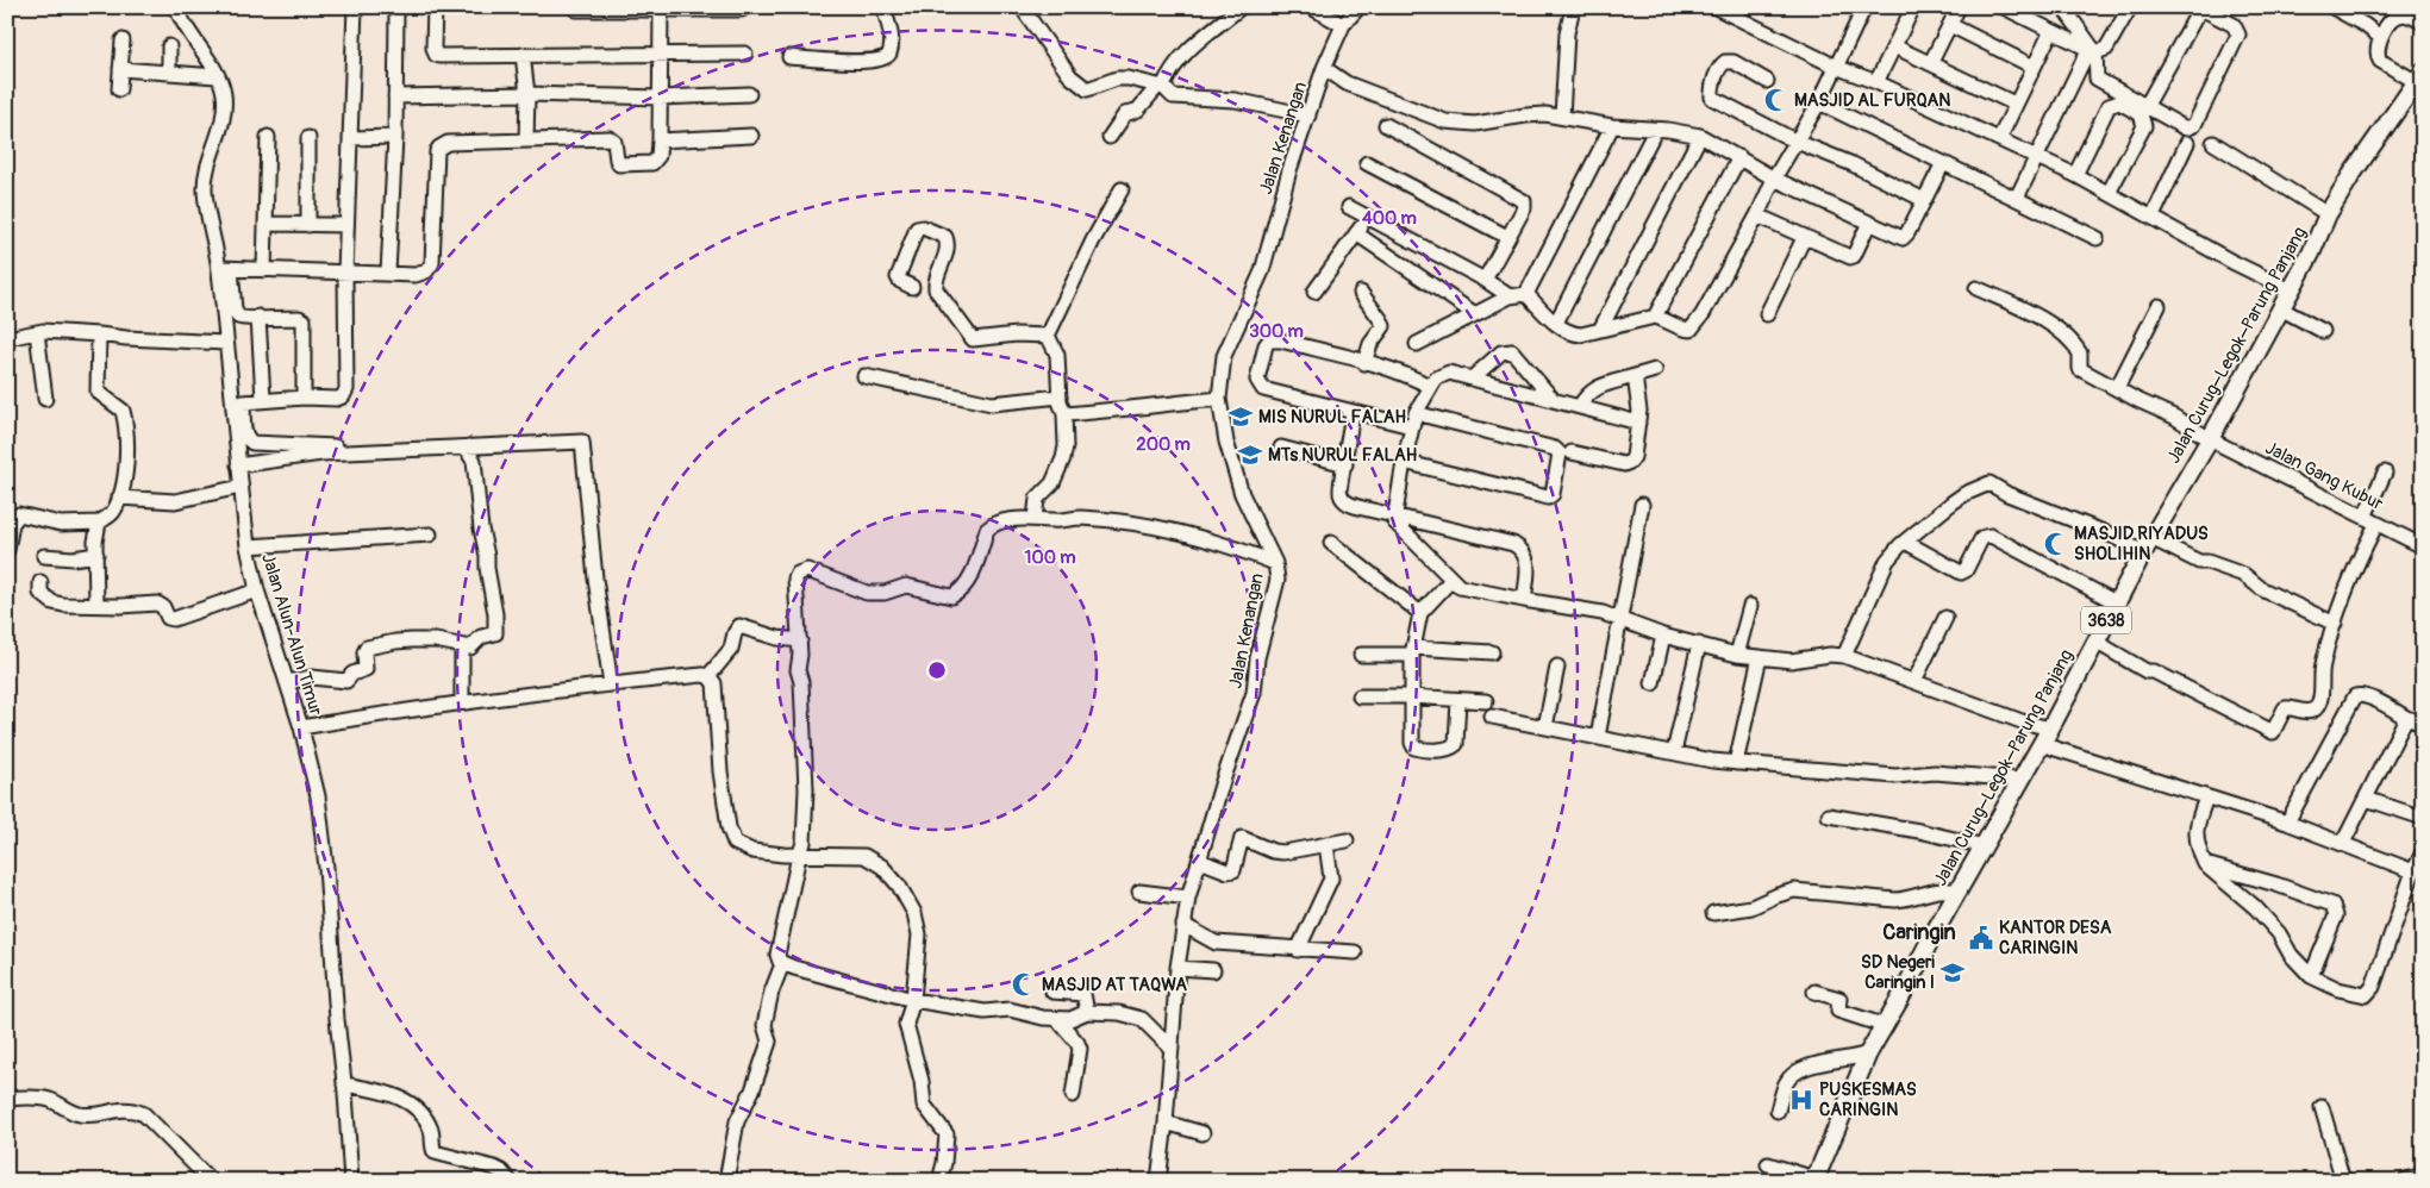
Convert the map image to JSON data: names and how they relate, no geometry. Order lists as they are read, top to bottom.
{
  "streets": {
    "main road": ["Jalan Curug–Legok–Parung Panjang", "3638"],
    "street": ["Jalan Kenangan", "Jalan Gang Kubur", "Jalan Alun-Alun Timur"]
  },
  "crossings": [
    ["Jalan Curug–Legok–Parung Panjang", "Jalan Gang Kubur"]
  ],
  "districts": ["Caringin"],
  "places": {
    "mosque": ["MASJID AL FURQAN", "MASJID RIYADUS SHOLIHIN", "MASJID AT TAQWA"],
    "school or university": ["MIS NURUL FALAH", "MTs NURUL FALAH", "SD Negeri Caringin I"],
    "public building": ["KANTOR DESA CARINGIN"],
    "hospital": ["PUSKESMAS CARINGIN"]
  },
  "rings": [
    "400 m",
    "300 m",
    "200 m",
    "100 m"
  ]
}
